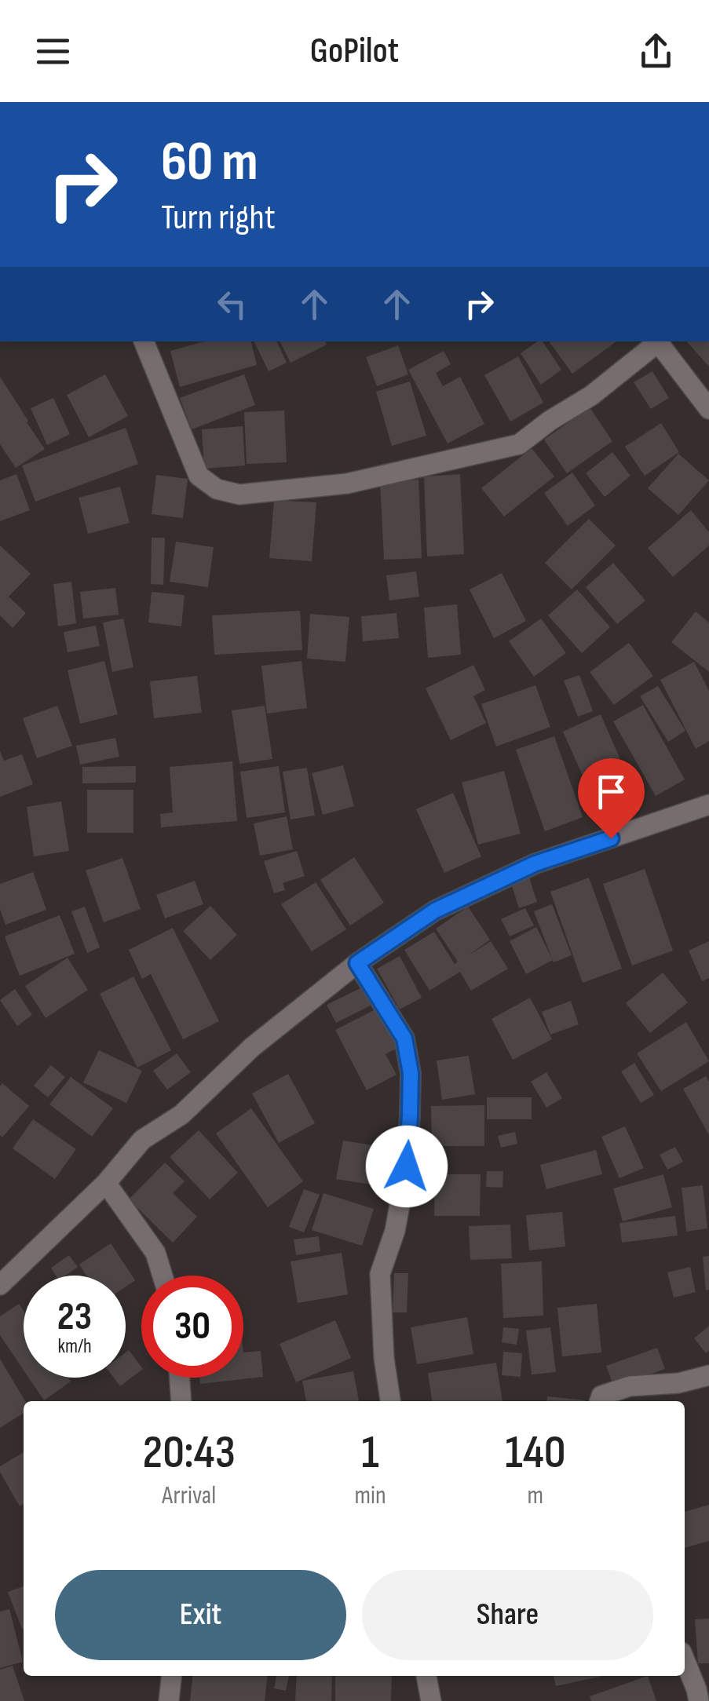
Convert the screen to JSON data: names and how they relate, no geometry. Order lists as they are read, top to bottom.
{
  "page": {
    "header": "GoPilot",
    "turn": ["60 m", "Turn right"],
    "speed": "23 km/h",
    "limit": "30",
    "eta": [
      "20:43",
      "Arrival",
      "1",
      "min",
      "140",
      "m"
    ],
    "buttons": ["Exit", "Share"]
  }
}
